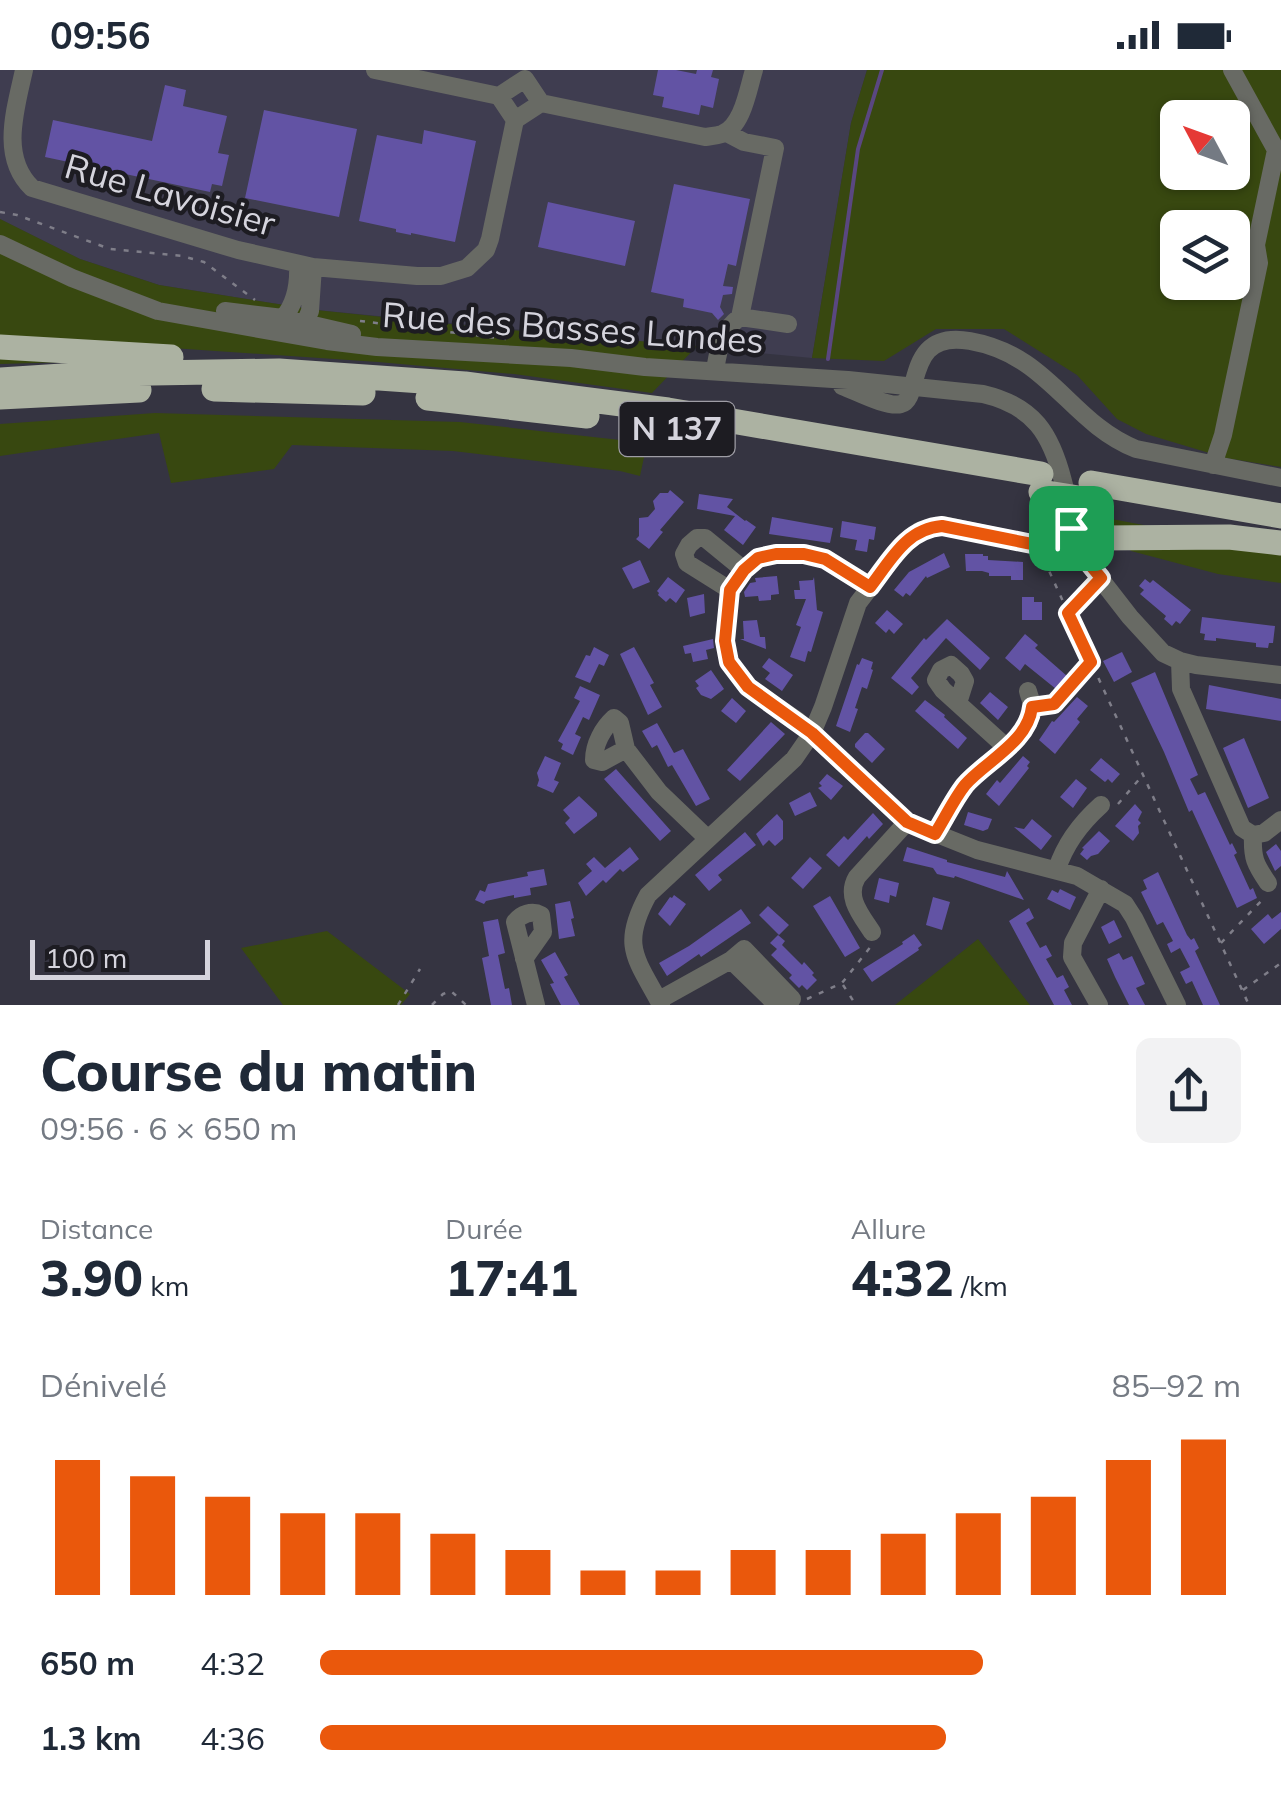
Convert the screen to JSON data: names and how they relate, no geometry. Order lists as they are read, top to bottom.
{
  "streets": {
    "highway": ["N 137"],
    "street": ["Rue Lavoisier", "Rue des Basses Landes"]
  },
  "scale_bar": "100 m",
  "north": "top left",
  "page": {
    "status": "09:56",
    "scale": "100 m",
    "heading": ["Course du matin", "09:56 · 6 × 650 m"],
    "stats": [
      ["Distance", "3.90 km"],
      ["Durée", "17:41"],
      ["Allure", "4:32 /km"]
    ],
    "chart": ["Dénivelé", "85–92 m"],
    "list": [
      {
        "name": "650 m",
        "note": "4:32"
      },
      {
        "name": "1.3 km",
        "note": "4:36"
      }
    ]
  }
}
